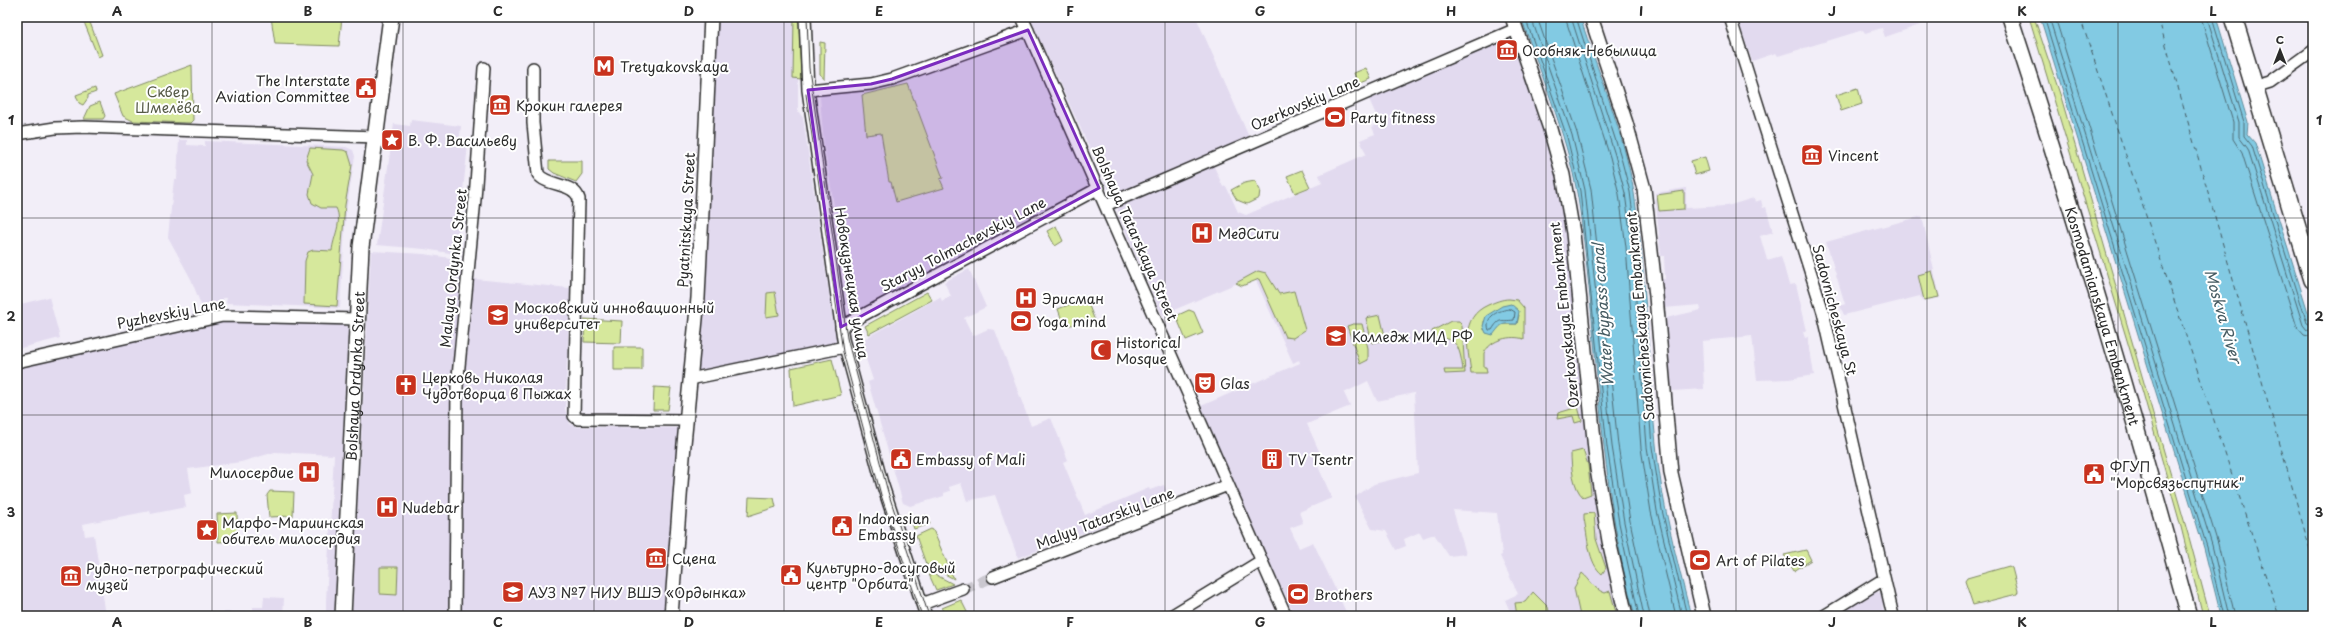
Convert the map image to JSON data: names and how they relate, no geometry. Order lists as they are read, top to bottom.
{
  "streets": {
    "main road": ["Kosmodamianskaya Embankment", "Bolshaya Ordynka Street"],
    "street": [
      "Ozerkovskiy Lane",
      "Pyatnitskaya Street",
      "Bolshaya Tatarskaya Street",
      "Staryy Tolmachevskiy Lane",
      "Malaya Ordynka Street",
      "Новокузнецкая улица",
      "Sadovnicheskaya St",
      "Pyzhevskiy Lane",
      "Ozerkovskaya Embankment",
      "Sadovnicheskaya Embankment",
      "Malyy Tatarskiy Lane"
    ]
  },
  "crossings": [
    ["Ozerkovskiy Lane", "Bolshaya Tatarskaya Street"],
    ["Ozerkovskiy Lane", "Ozerkovskaya Embankment"],
    ["Bolshaya Tatarskaya Street", "Staryy Tolmachevskiy Lane"],
    ["Bolshaya Tatarskaya Street", "Malyy Tatarskiy Lane"],
    ["Staryy Tolmachevskiy Lane", "Новокузнецкая улица"],
    ["Pyzhevskiy Lane", "Bolshaya Ordynka Street"]
  ],
  "water": ["Water bypass canal", "Moskva River"],
  "parks": ["Сквер Шмелёва"],
  "places": {
    "museum": [
      "Особняк-Небылица",
      "Крокин галерея",
      "Vincent",
      "Сцена",
      "Рудно-петрографический музей"
    ],
    "metro station": ["Tretyakovskaya"],
    "public building": [
      "The Interstate Aviation Committee",
      "Embassy of Mali",
      "ФГУП \"Морсвязьспутник\"",
      "Indonesian Embassy",
      "Культурно-досуговый центр \"Орбита\""
    ],
    "sports": [
      "Party fitness",
      "Yoga mind",
      "Art of Pilates",
      "Brothers"
    ],
    "place": ["В. Ф. Васильеву", "Марфо-Мариинская обитель милосердия"],
    "hospital": [
      "МедСити",
      "Эрисман",
      "Милосердие",
      "Nudebar"
    ],
    "school or university": ["Московский инновационный университет", "Колледж МИД РФ", "АУЗ №7 НИУ ВШЭ «Ордынка»"],
    "mosque": ["Historical Mosque"],
    "theatre": ["Glas"],
    "church": ["Церковь Николая Чудотворца в Пыжах"],
    "building": ["TV Tsentr"]
  },
  "north": "top",
  "grid": {
    "columns": [
      "A",
      "B",
      "C",
      "D",
      "E",
      "F",
      "G",
      "H",
      "I",
      "J",
      "K",
      "L"
    ],
    "rows": ["1", "2", "3"]
  }
}
